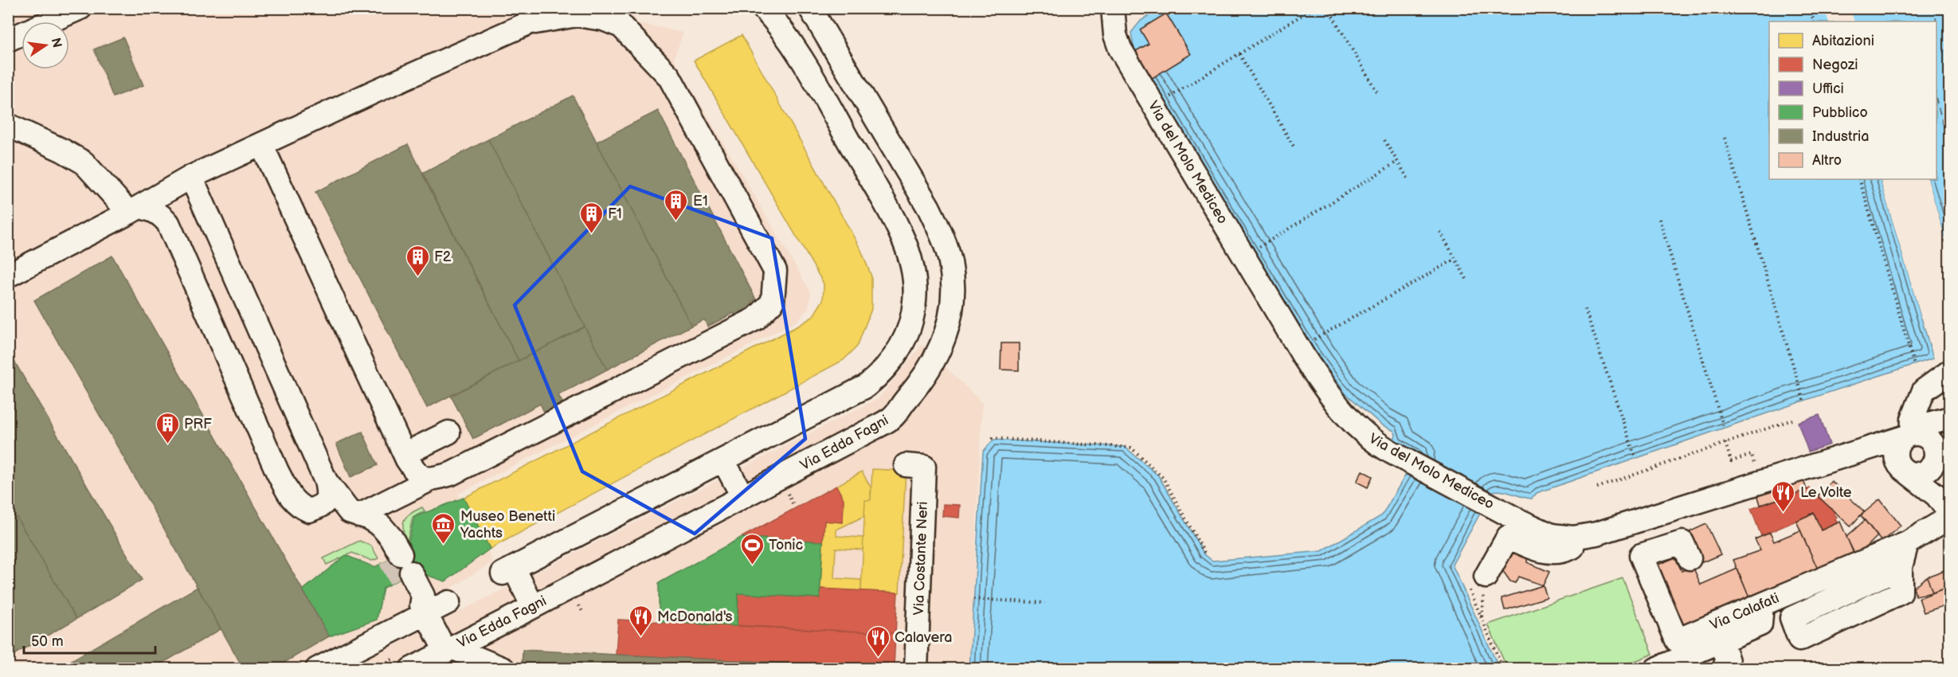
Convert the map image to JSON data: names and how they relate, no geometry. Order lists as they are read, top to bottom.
{
  "streets": {
    "street": [
      "Via del Molo Mediceo",
      "Via Edda Fagni",
      "Via Costante Neri",
      "Via Calafati"
    ]
  },
  "places": {
    "building": [
      "E1",
      "F1",
      "F2",
      "PRF"
    ],
    "restaurant": ["Le Volte", "McDonald's", "Calavera"],
    "museum": ["Museo Benetti Yachts"],
    "sports": ["Tonic"]
  },
  "legend": [
    "Abitazioni",
    "Negozi",
    "Uffici",
    "Pubblico",
    "Industria",
    "Altro"
  ],
  "scale_bar": "50 m",
  "north": "right"
}
